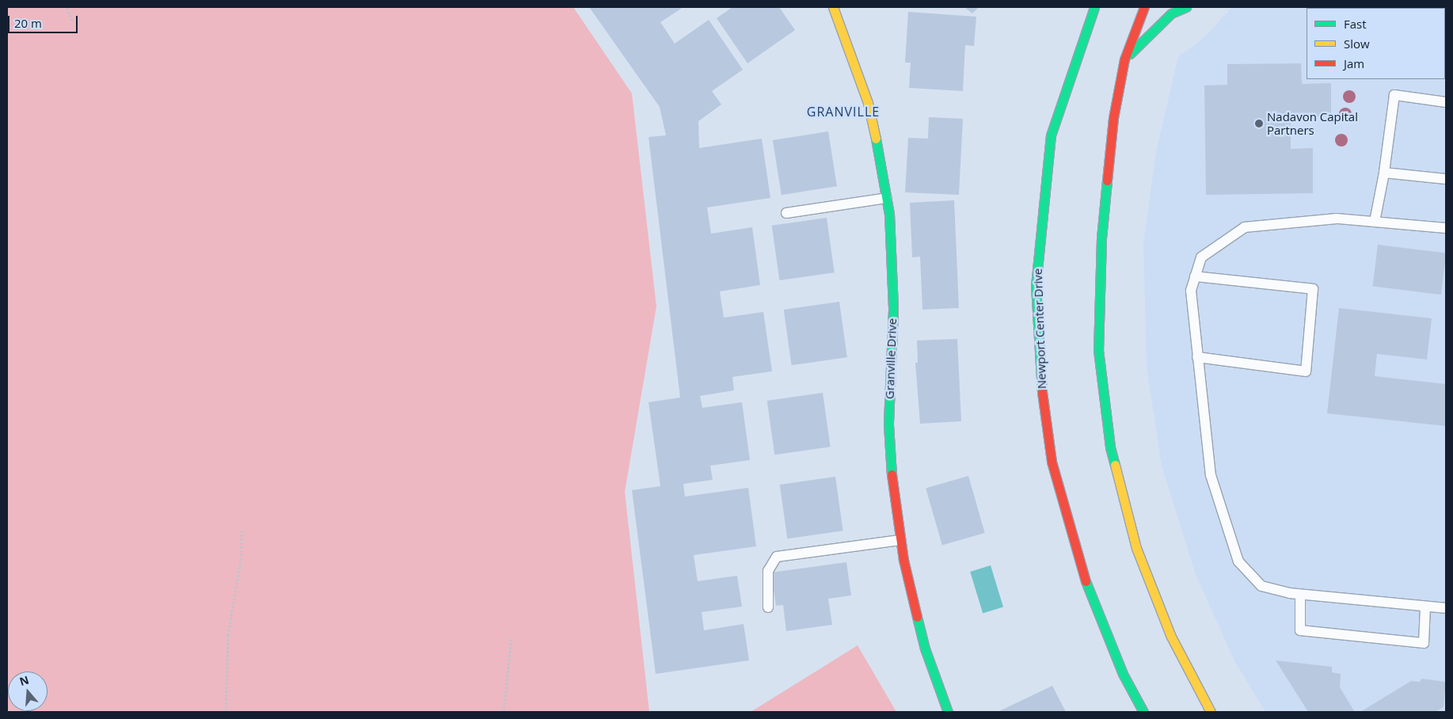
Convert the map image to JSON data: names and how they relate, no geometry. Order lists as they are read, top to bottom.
{
  "streets": {
    "main road": ["Newport Center Drive", "Granville Drive"]
  },
  "districts": ["GRANVILLE"],
  "places": ["Nadavon Capital Partners"],
  "legend": ["Fast", "Slow", "Jam"],
  "scale_bar": "20 m",
  "north": "top"
}
